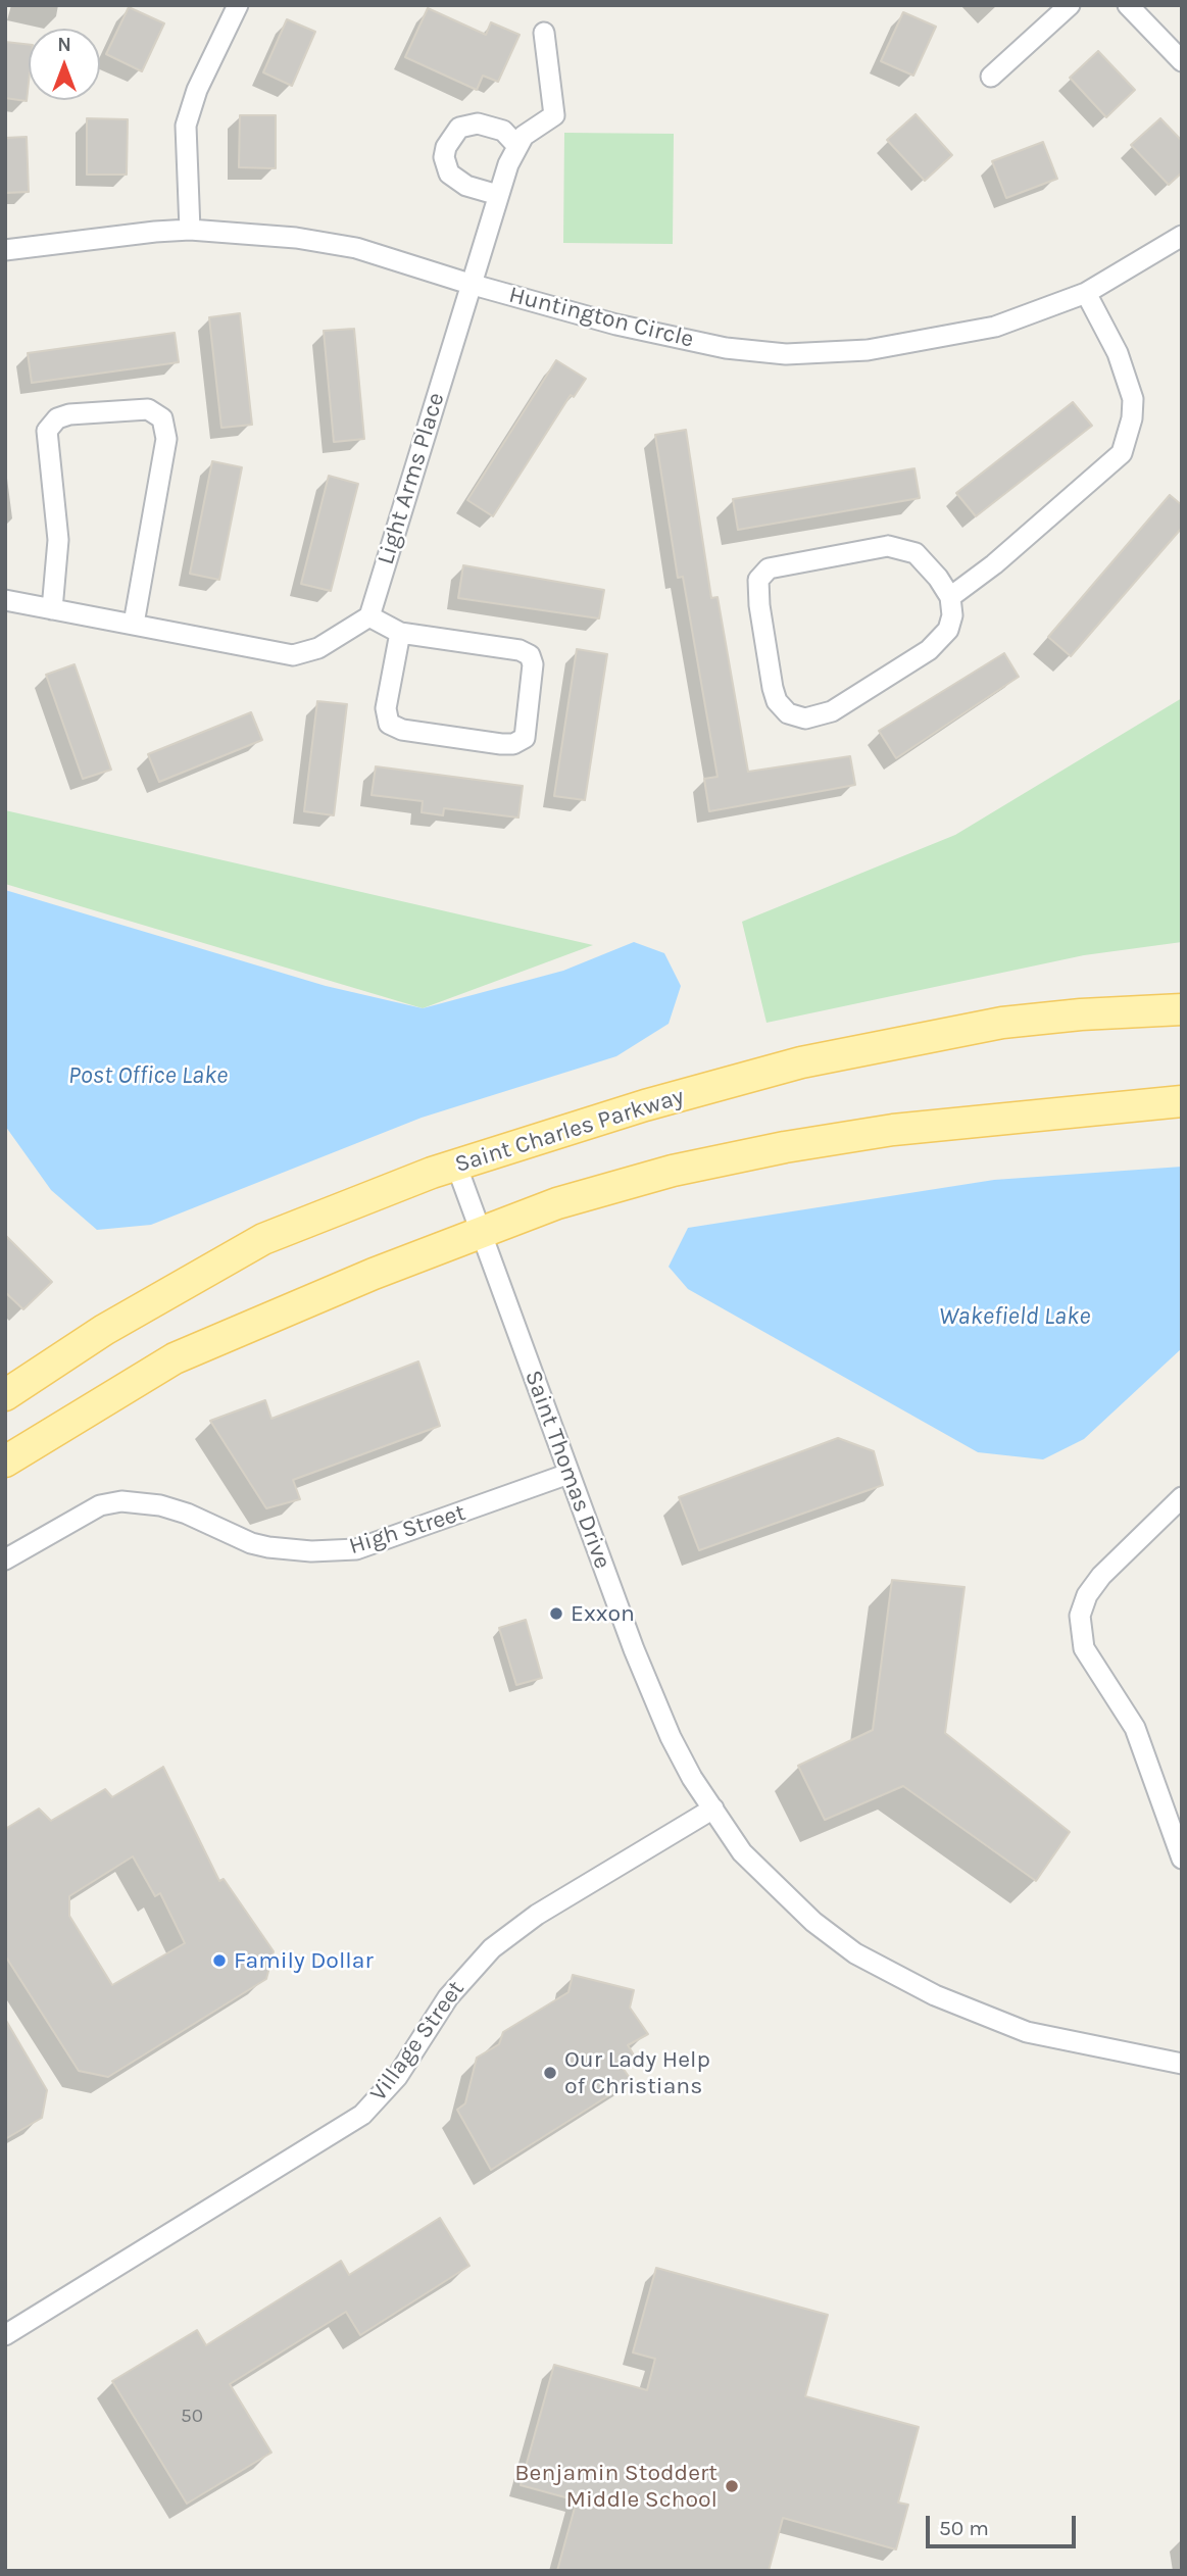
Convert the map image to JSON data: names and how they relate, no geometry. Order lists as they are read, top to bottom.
{
  "streets": {
    "main road": ["Saint Charles Parkway"],
    "street": [
      "Huntington Circle",
      "Light Arms Place",
      "Saint Thomas Drive",
      "High Street",
      "Village Street"
    ]
  },
  "crossings": [
    ["Huntington Circle", "Light Arms Place"],
    ["Saint Charles Parkway", "Saint Thomas Drive"],
    ["Saint Thomas Drive", "High Street"],
    ["Saint Thomas Drive", "Village Street"]
  ],
  "water": ["Post Office Lake", "Wakefield Lake"],
  "places": [
    "Exxon",
    "Family Dollar",
    "Our Lady Help of Christians",
    "Benjamin Stoddert Middle School"
  ],
  "house_numbers": ["50"],
  "scale_bar": "50 m",
  "north": "top"
}
